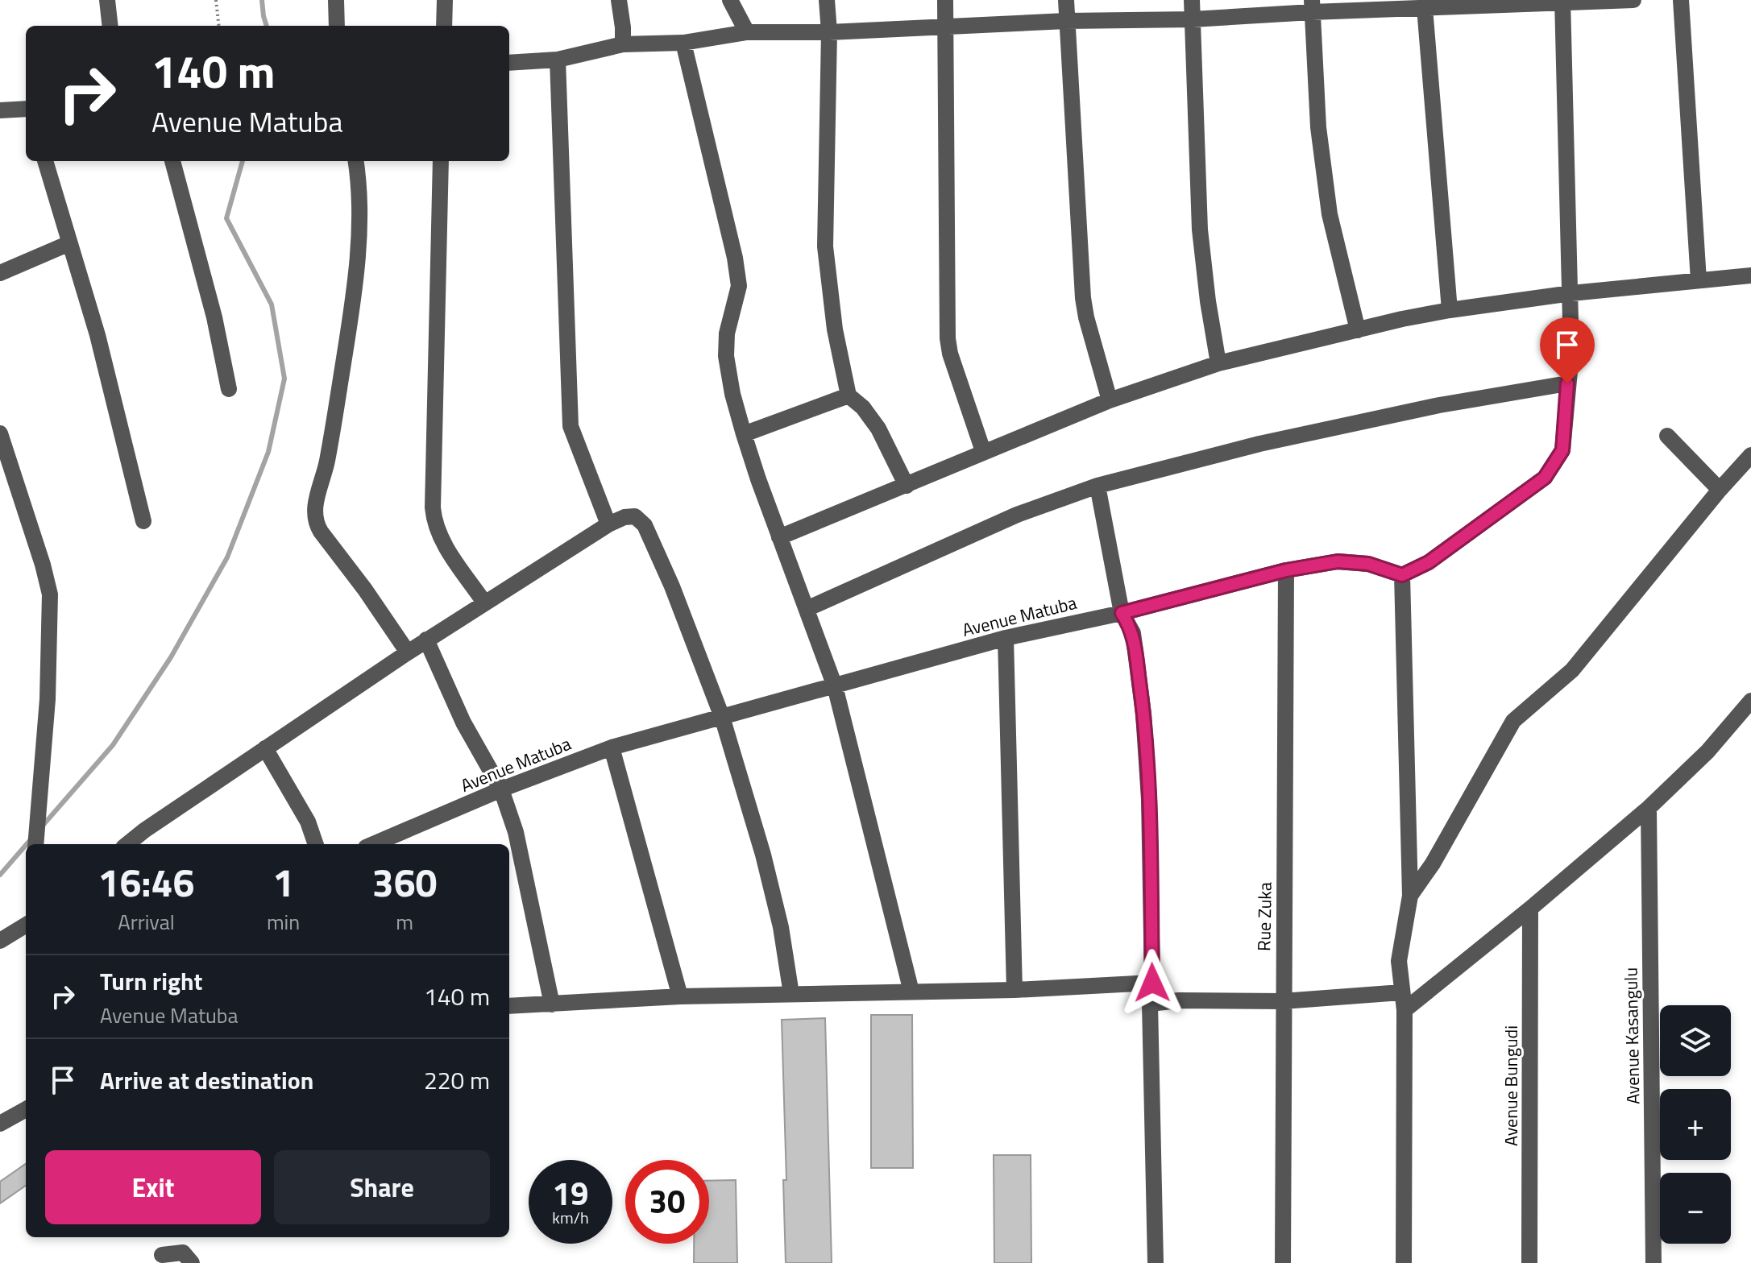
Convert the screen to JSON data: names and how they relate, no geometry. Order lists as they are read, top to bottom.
{
  "streets": {
    "street": [
      "Avenue Matuba",
      "Rue Zuka",
      "Avenue Kasangulu",
      "Avenue Bungudi"
    ]
  },
  "crossings": [
    ["Avenue Matuba", "Rue Zuka"]
  ],
  "page": {
    "turn": ["140 m", "Avenue Matuba"],
    "eta": [
      "16:46",
      "Arrival",
      "1",
      "min",
      "360",
      "m"
    ],
    "list": [
      {
        "name": "Turn right",
        "note": "Avenue Matuba",
        "value": "140 m"
      },
      {
        "name": "Arrive at destination",
        "value": "220 m"
      }
    ],
    "map_buttons": ["+", "−"],
    "buttons": ["Exit", "Share"],
    "speed": "19 km/h",
    "limit": "30"
  }
}
